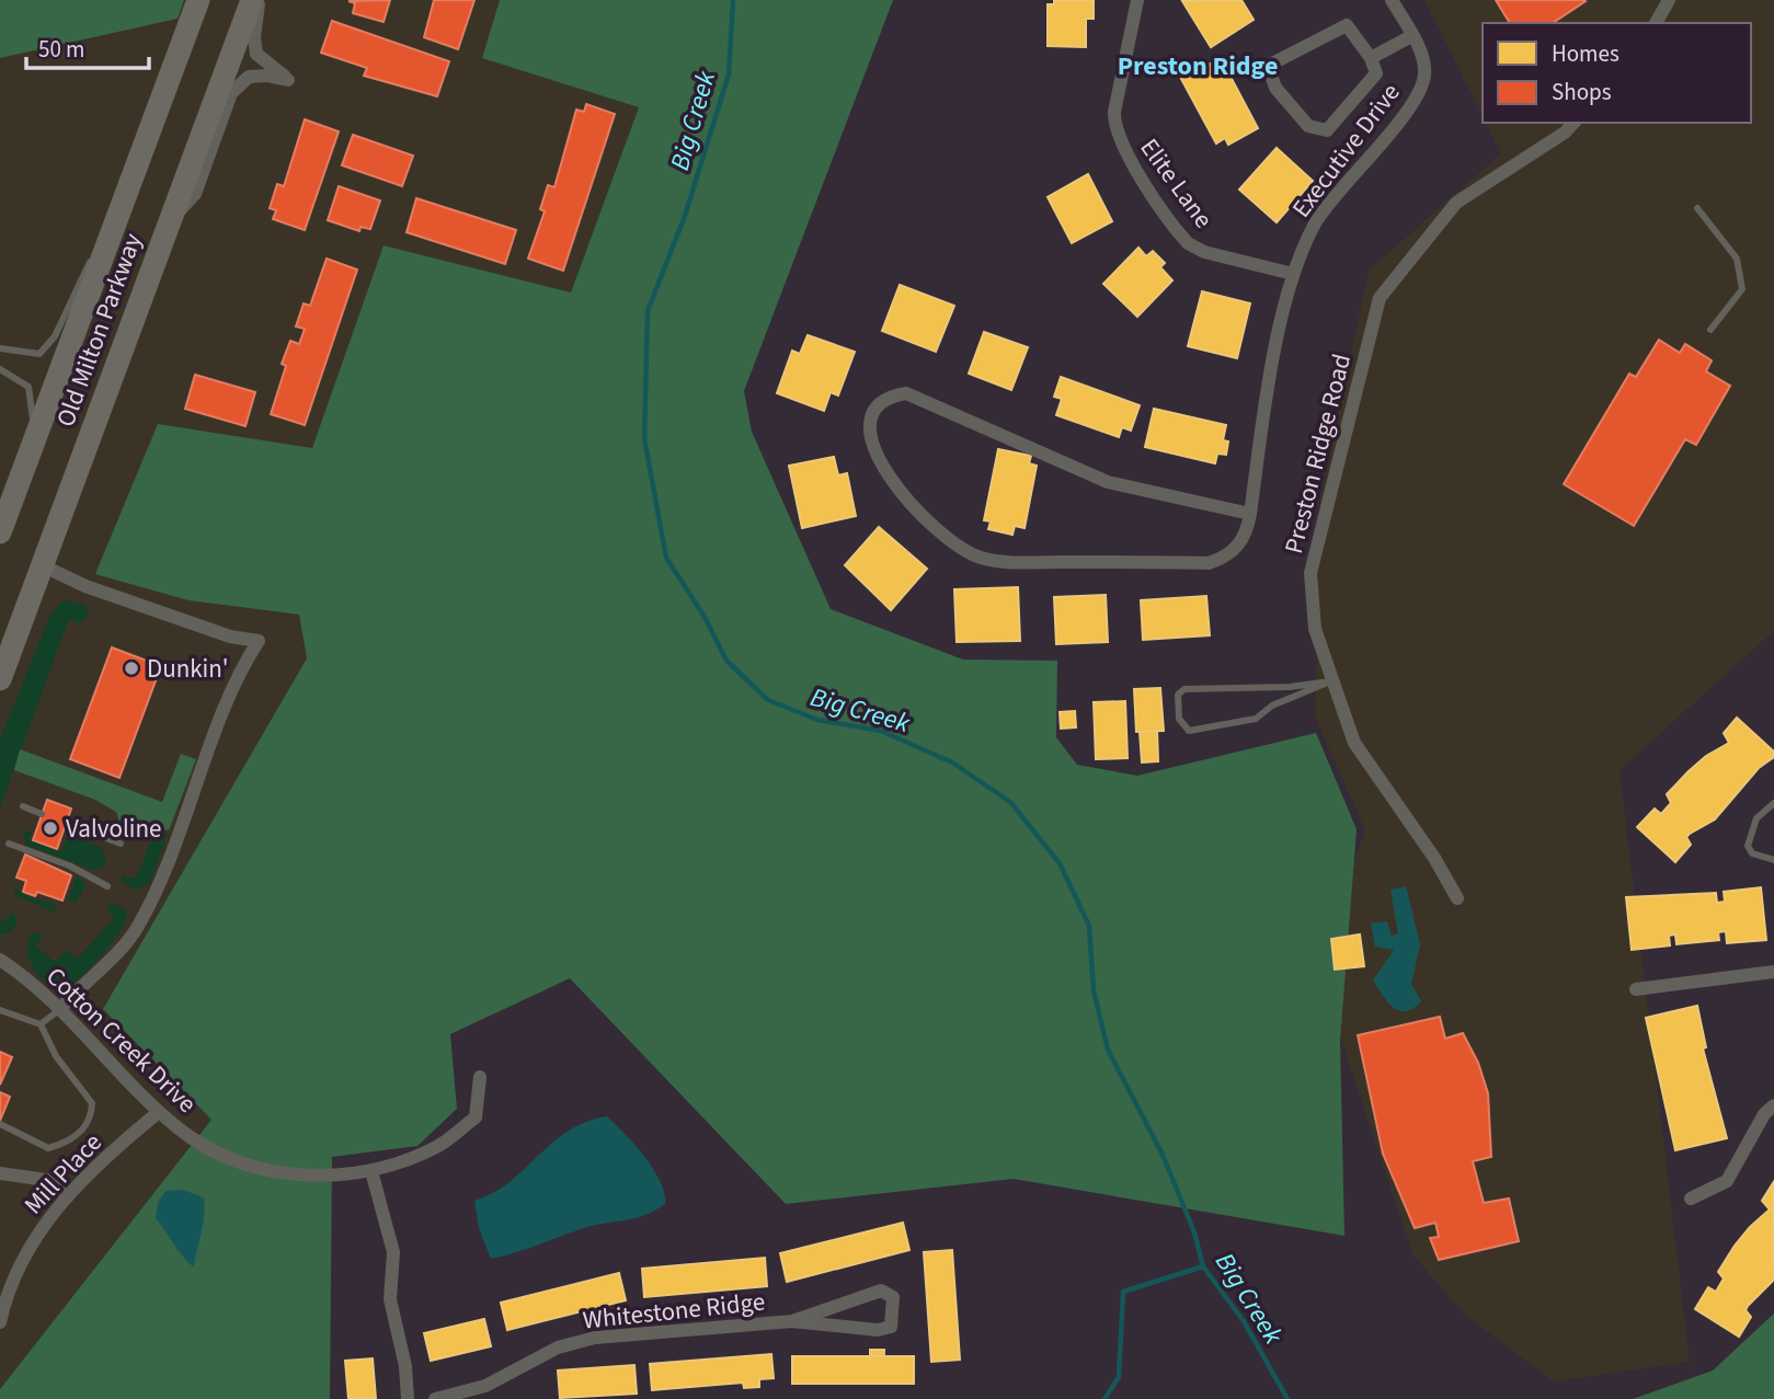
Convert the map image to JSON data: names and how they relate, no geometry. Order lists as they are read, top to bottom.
{
  "streets": {
    "highway": ["Old Milton Parkway"],
    "street": [
      "Executive Drive",
      "Elite Lane",
      "Preston Ridge Road",
      "Cotton Creek Drive",
      "Mill Place",
      "Whitestone Ridge"
    ]
  },
  "crossings": [
    ["Executive Drive", "Elite Lane"],
    ["Cotton Creek Drive", "Mill Place"]
  ],
  "districts": ["Preston Ridge"],
  "water": ["Big Creek"],
  "places": ["Dunkin'", "Valvoline"],
  "legend": ["Homes", "Shops"],
  "scale_bar": "50 m"
}
